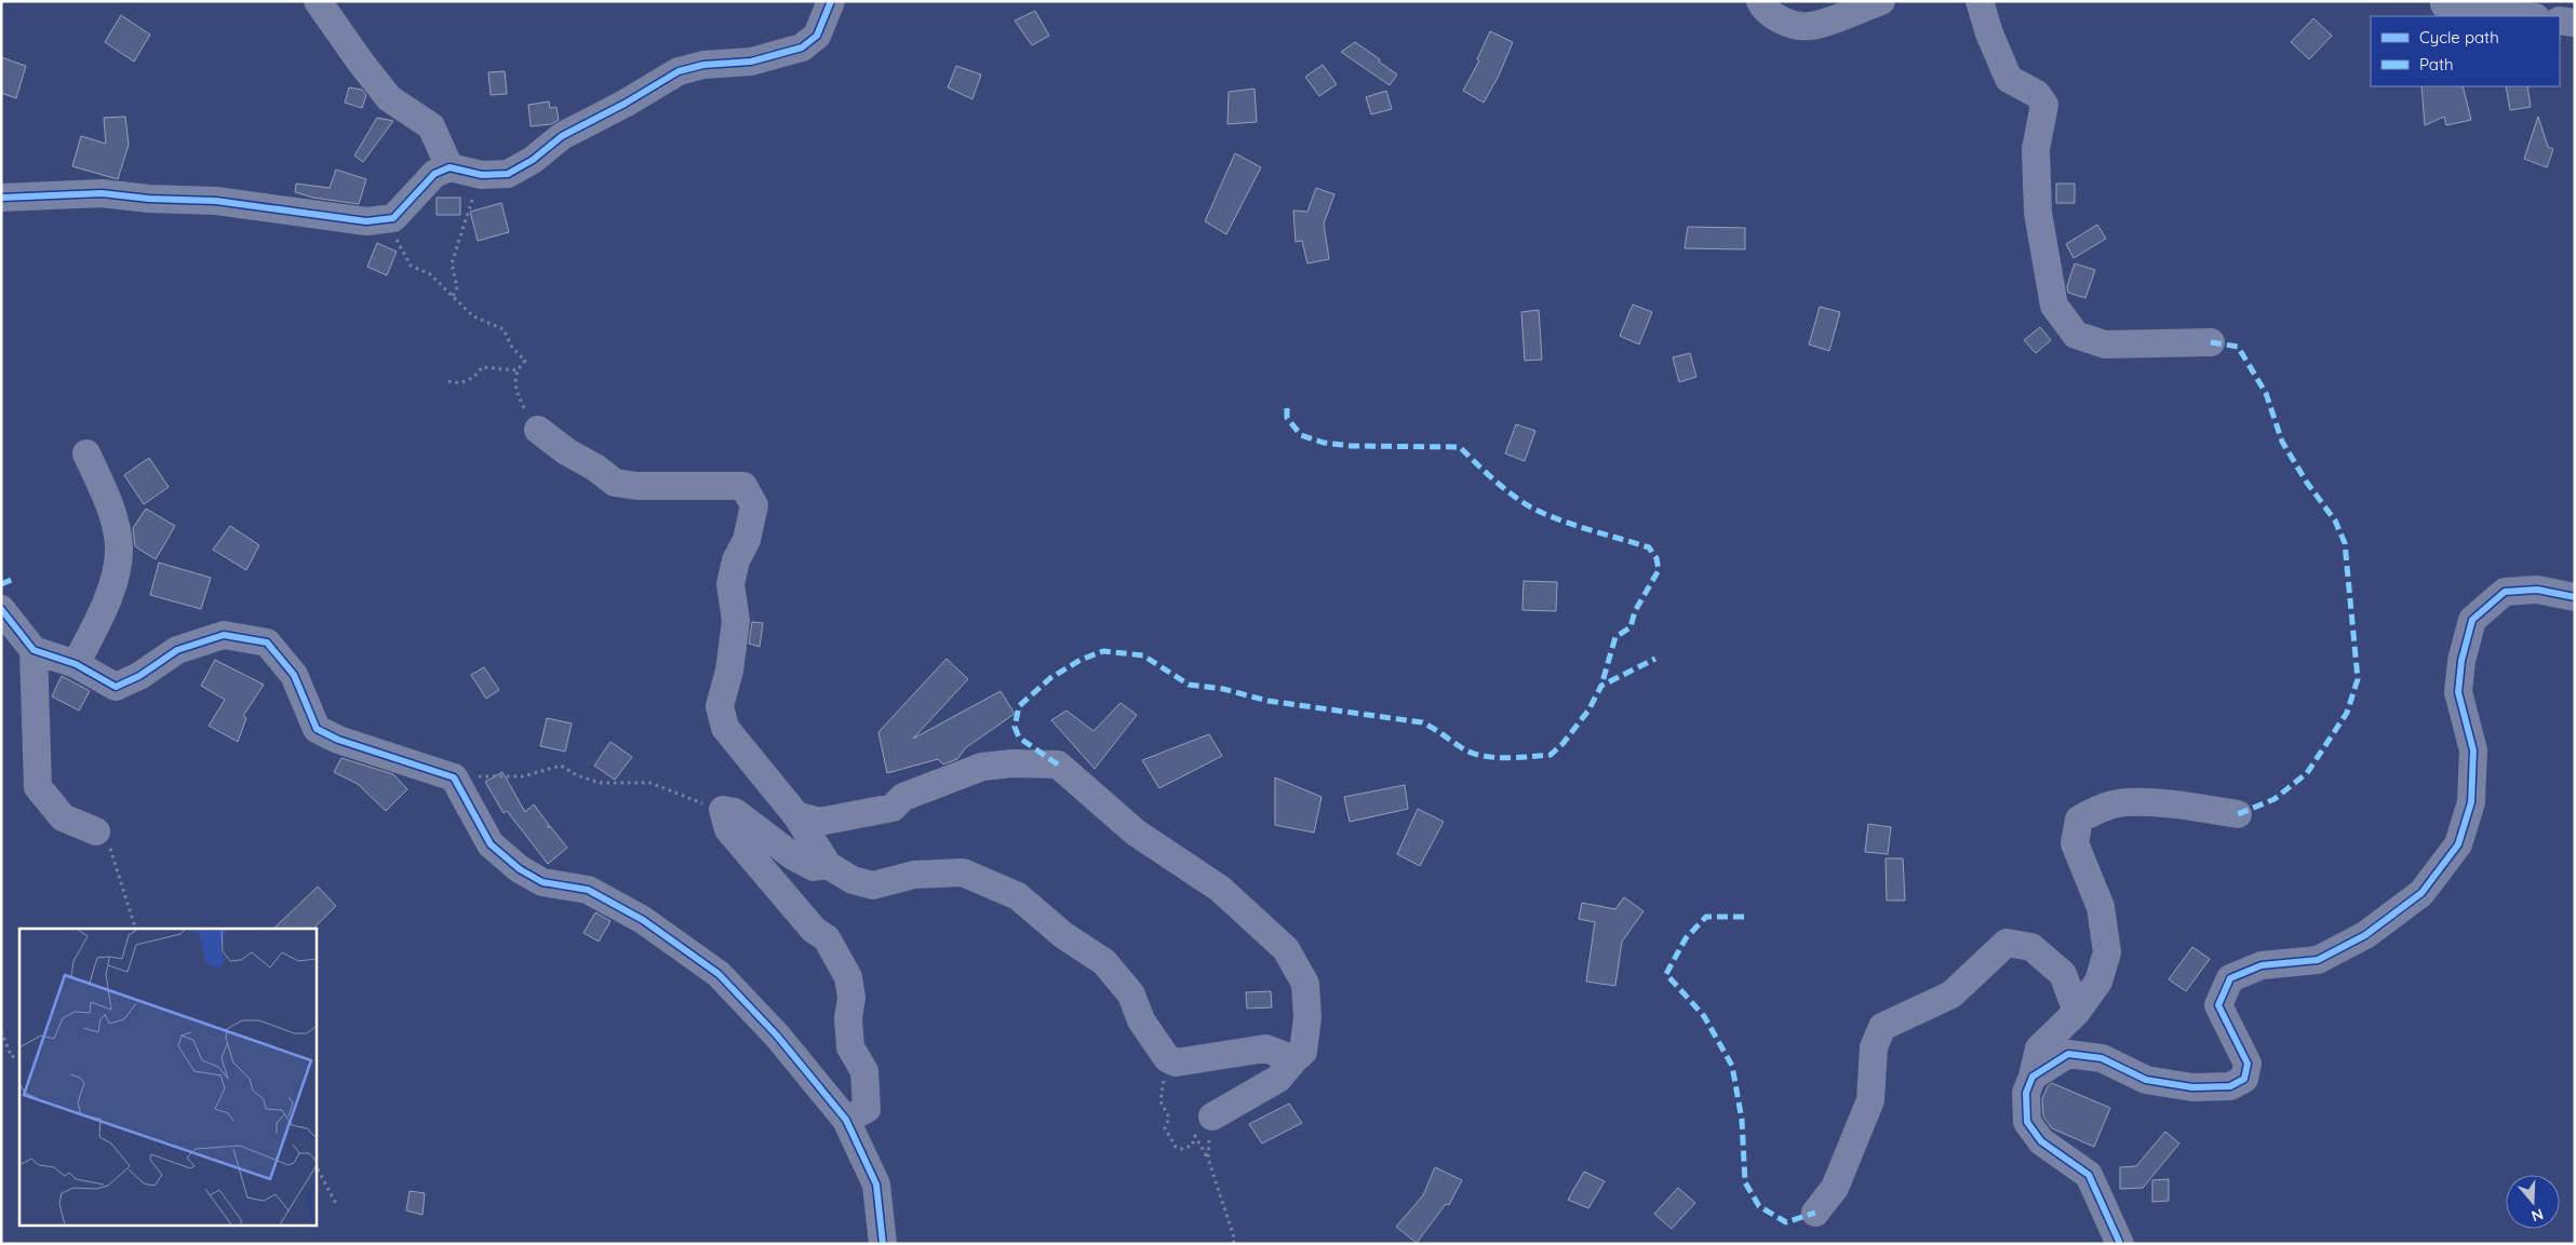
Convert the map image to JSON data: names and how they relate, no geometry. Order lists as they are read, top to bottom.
{
  "legend": ["Cycle path", "Path"],
  "north": "bottom"
}
